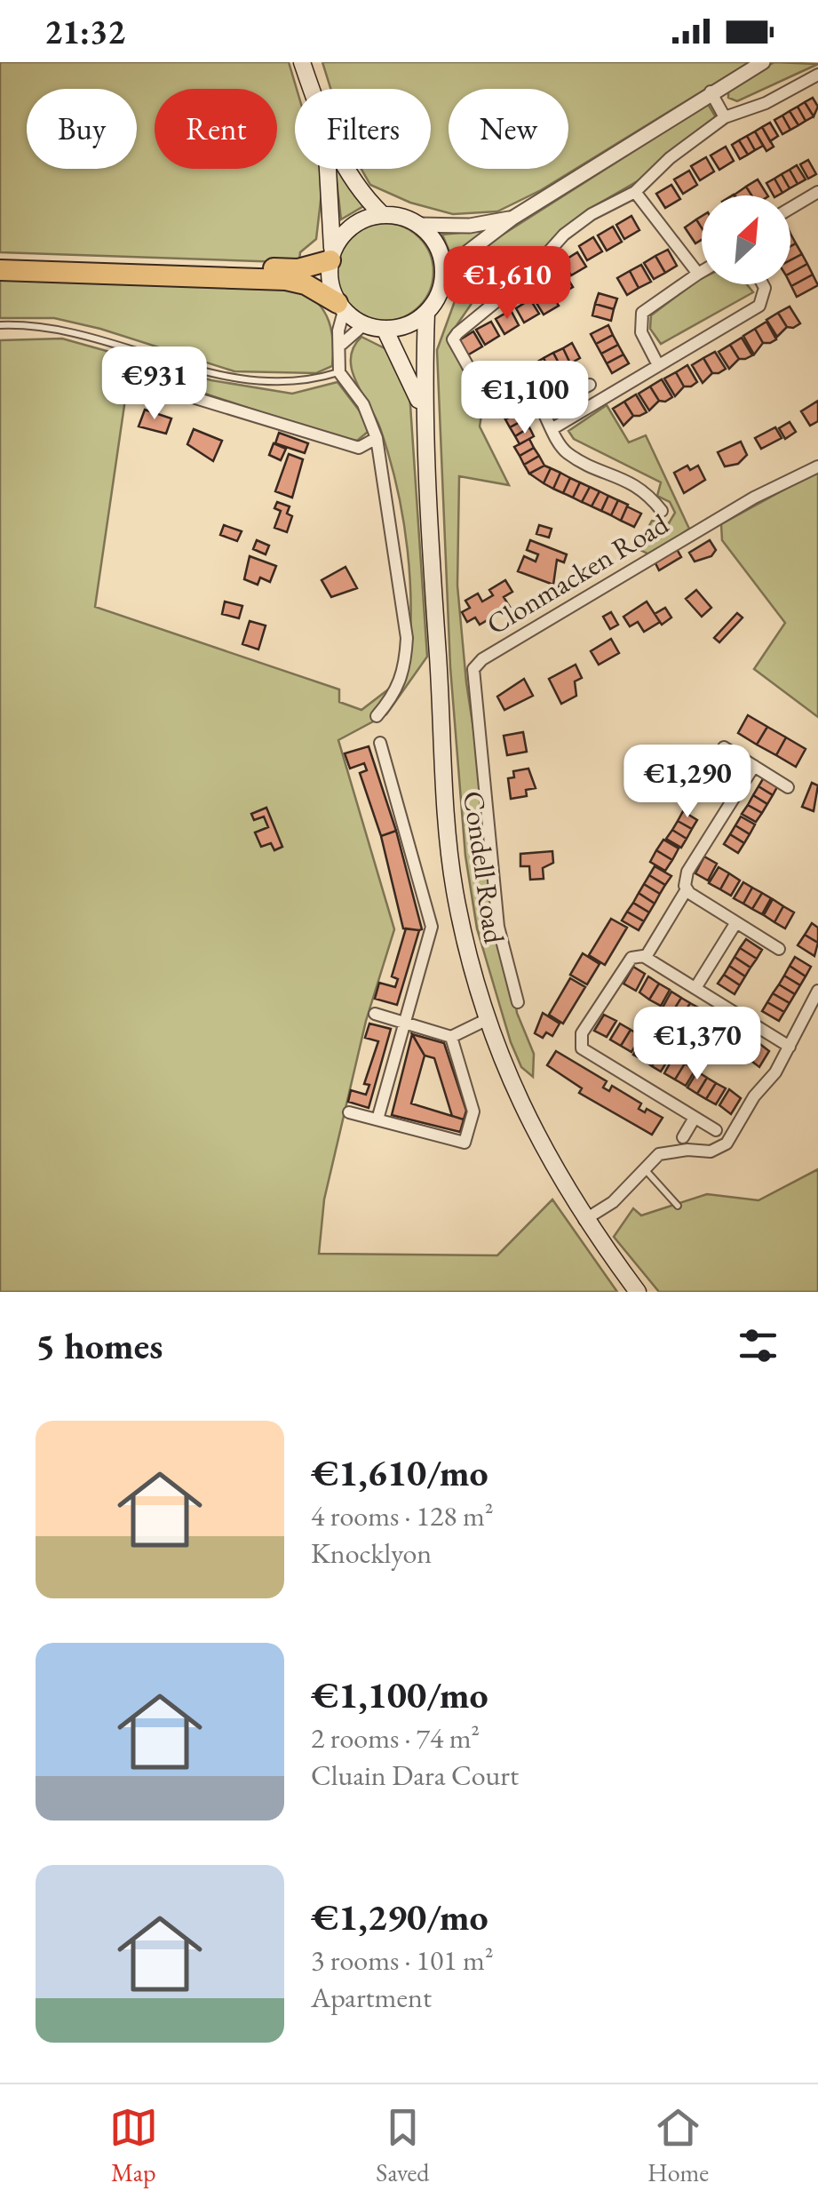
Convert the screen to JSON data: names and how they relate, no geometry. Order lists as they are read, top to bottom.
{
  "streets": {
    "main road": ["Condell Road"],
    "street": ["Clonmacken Road"]
  },
  "north": "top right",
  "page": {
    "status": "21:32",
    "chip": [
      "Buy",
      "Rent",
      "Filters",
      "New"
    ],
    "price": [
      "€1,610",
      "€931",
      "€1,100",
      "€1,290",
      "€1,370"
    ],
    "heading": "5 homes",
    "list": [
      {
        "name": "€1,610/mo",
        "note": "4 rooms · 128 m² · Knocklyon"
      },
      {
        "name": "€1,100/mo",
        "note": "2 rooms · 74 m² · Cluain Dara Court"
      },
      {
        "name": "€1,290/mo",
        "note": "3 rooms · 101 m² · Apartment"
      }
    ],
    "tabs": ["Map", "Saved", "Home"]
  }
}
